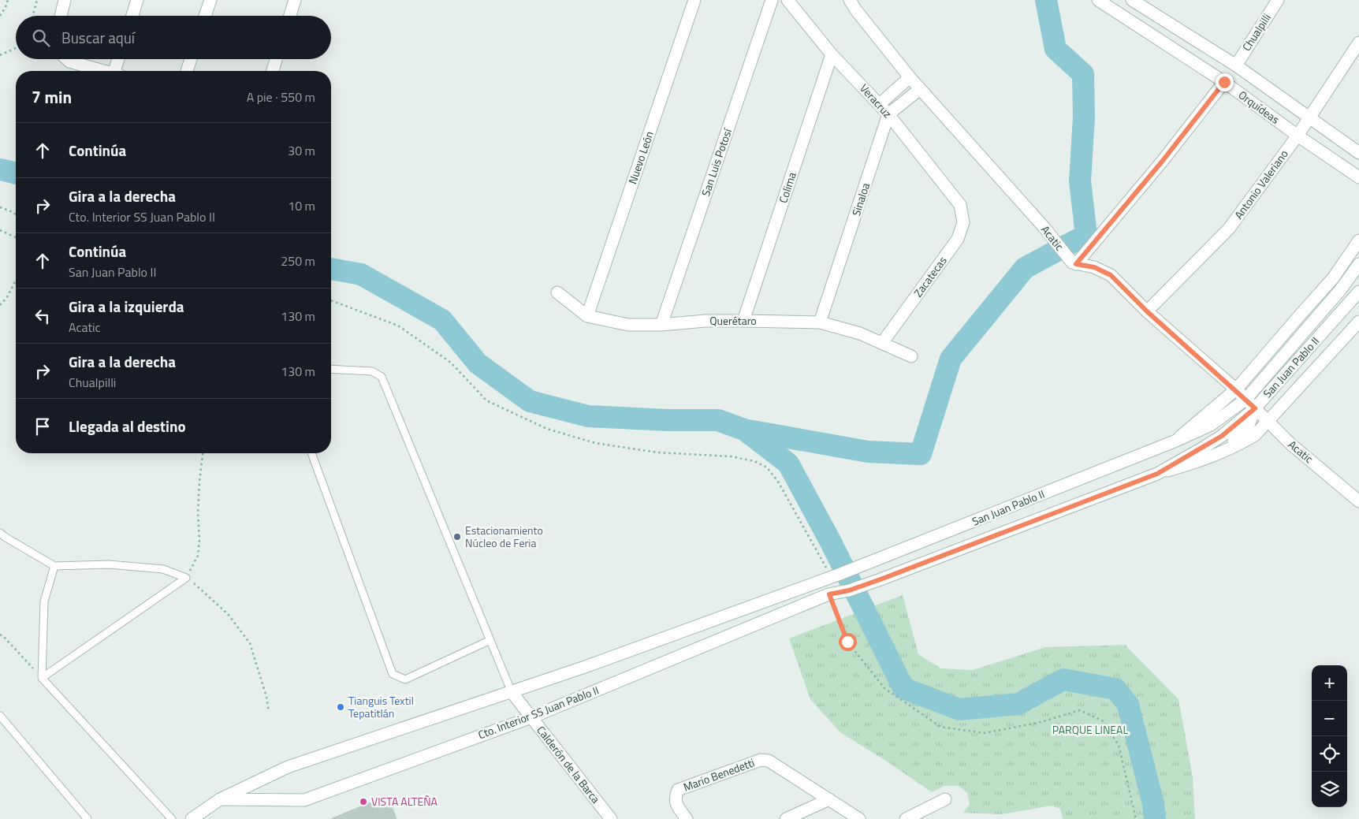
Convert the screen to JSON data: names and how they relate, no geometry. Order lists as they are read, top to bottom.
{
  "streets": {
    "street": [
      "Chualpilli",
      "Veracruz",
      "Orquídeas",
      "Nuevo León",
      "San Luis Potosí",
      "Antonio Valeriano",
      "Colima",
      "Sinaloa",
      "Acatic",
      "Zacatecas",
      "Querétaro",
      "San Juan Pablo II",
      "Cto. Interior SS Juan Pablo II",
      "Calderón de la Barca",
      "Mario Benedetti"
    ]
  },
  "crossings": [
    ["Chualpilli", "Orquídeas"],
    ["Veracruz", "Colima"],
    ["Veracruz", "Sinaloa"],
    ["Veracruz", "Zacatecas"],
    ["Orquídeas", "Antonio Valeriano"],
    ["Nuevo León", "Querétaro"],
    ["San Luis Potosí", "Querétaro"],
    ["Antonio Valeriano", "Acatic"],
    ["Colima", "Querétaro"],
    ["Sinaloa", "Querétaro"],
    ["Acatic", "San Juan Pablo II"],
    ["Zacatecas", "Querétaro"],
    ["San Juan Pablo II", "Cto. Interior SS Juan Pablo II"],
    ["Cto. Interior SS Juan Pablo II", "Calderón de la Barca"]
  ],
  "parks": ["PARQUE LINEAL"],
  "places": ["Estacionamiento Núcleo de Feria", "Tianguis Textil Tepatitlán", "VISTA ALTEÑA"],
  "page": {
    "search": "Buscar aquí",
    "heading": ["7 min", "A pie · 550 m"],
    "list": [
      ["Continúa", "30 m"],
      ["Gira a la derecha", "Cto. Interior SS Juan Pablo II", "10 m"],
      ["Continúa", "San Juan Pablo II", "250 m"],
      ["Gira a la izquierda", "Acatic", "130 m"],
      ["Gira a la derecha", "Chualpilli", "130 m"],
      "Llegada al destino"
    ],
    "map_buttons": ["+", "−"]
  }
}
